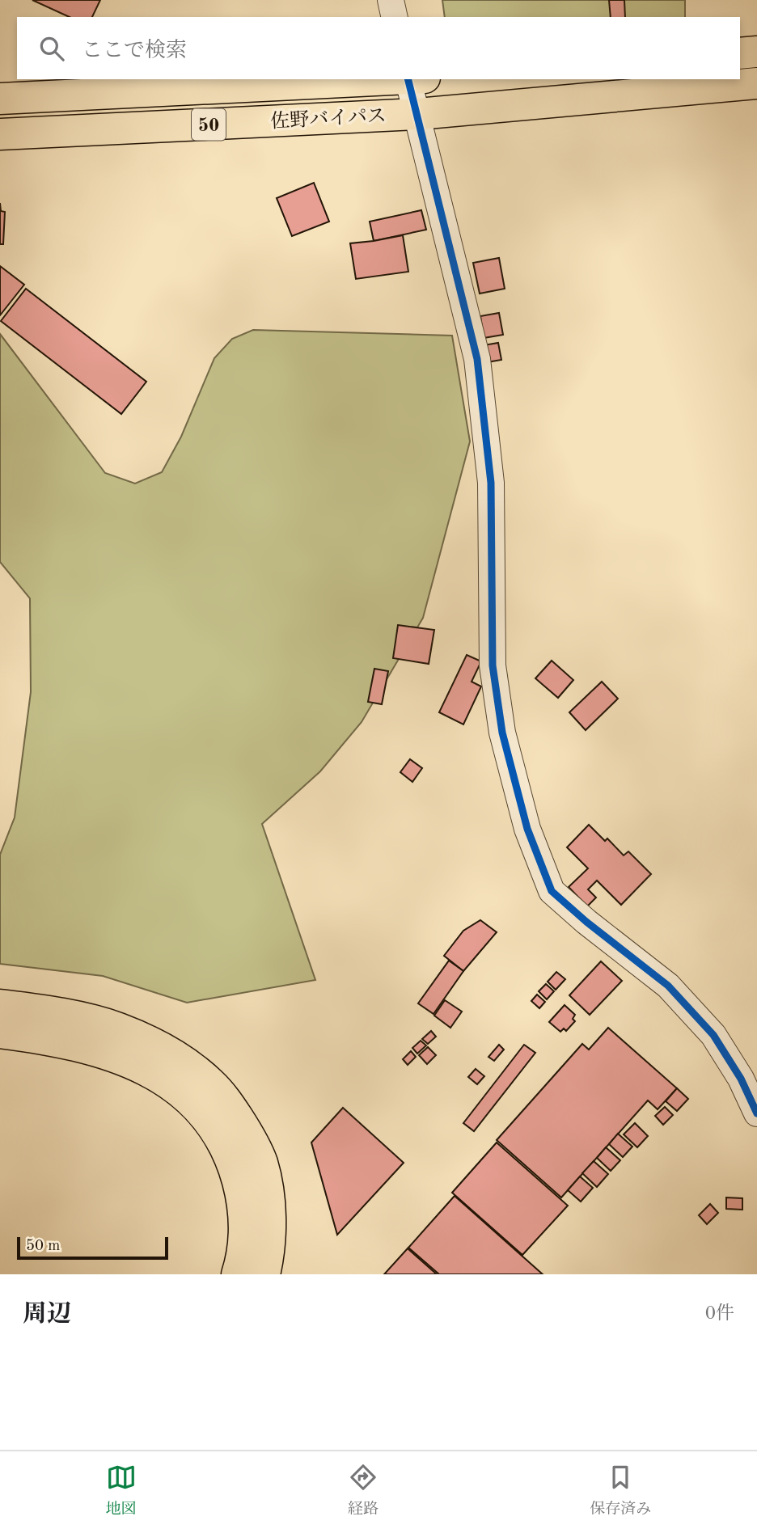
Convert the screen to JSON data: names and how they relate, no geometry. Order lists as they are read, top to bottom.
{
  "streets": {
    "highway": ["佐野バイパス", "50"]
  },
  "scale_bar": "50 m",
  "page": {
    "search": "ここで検索",
    "scale": "50 m",
    "heading": ["周辺", "0件"],
    "nav": ["地図", "経路", "保存済み"]
  }
}
